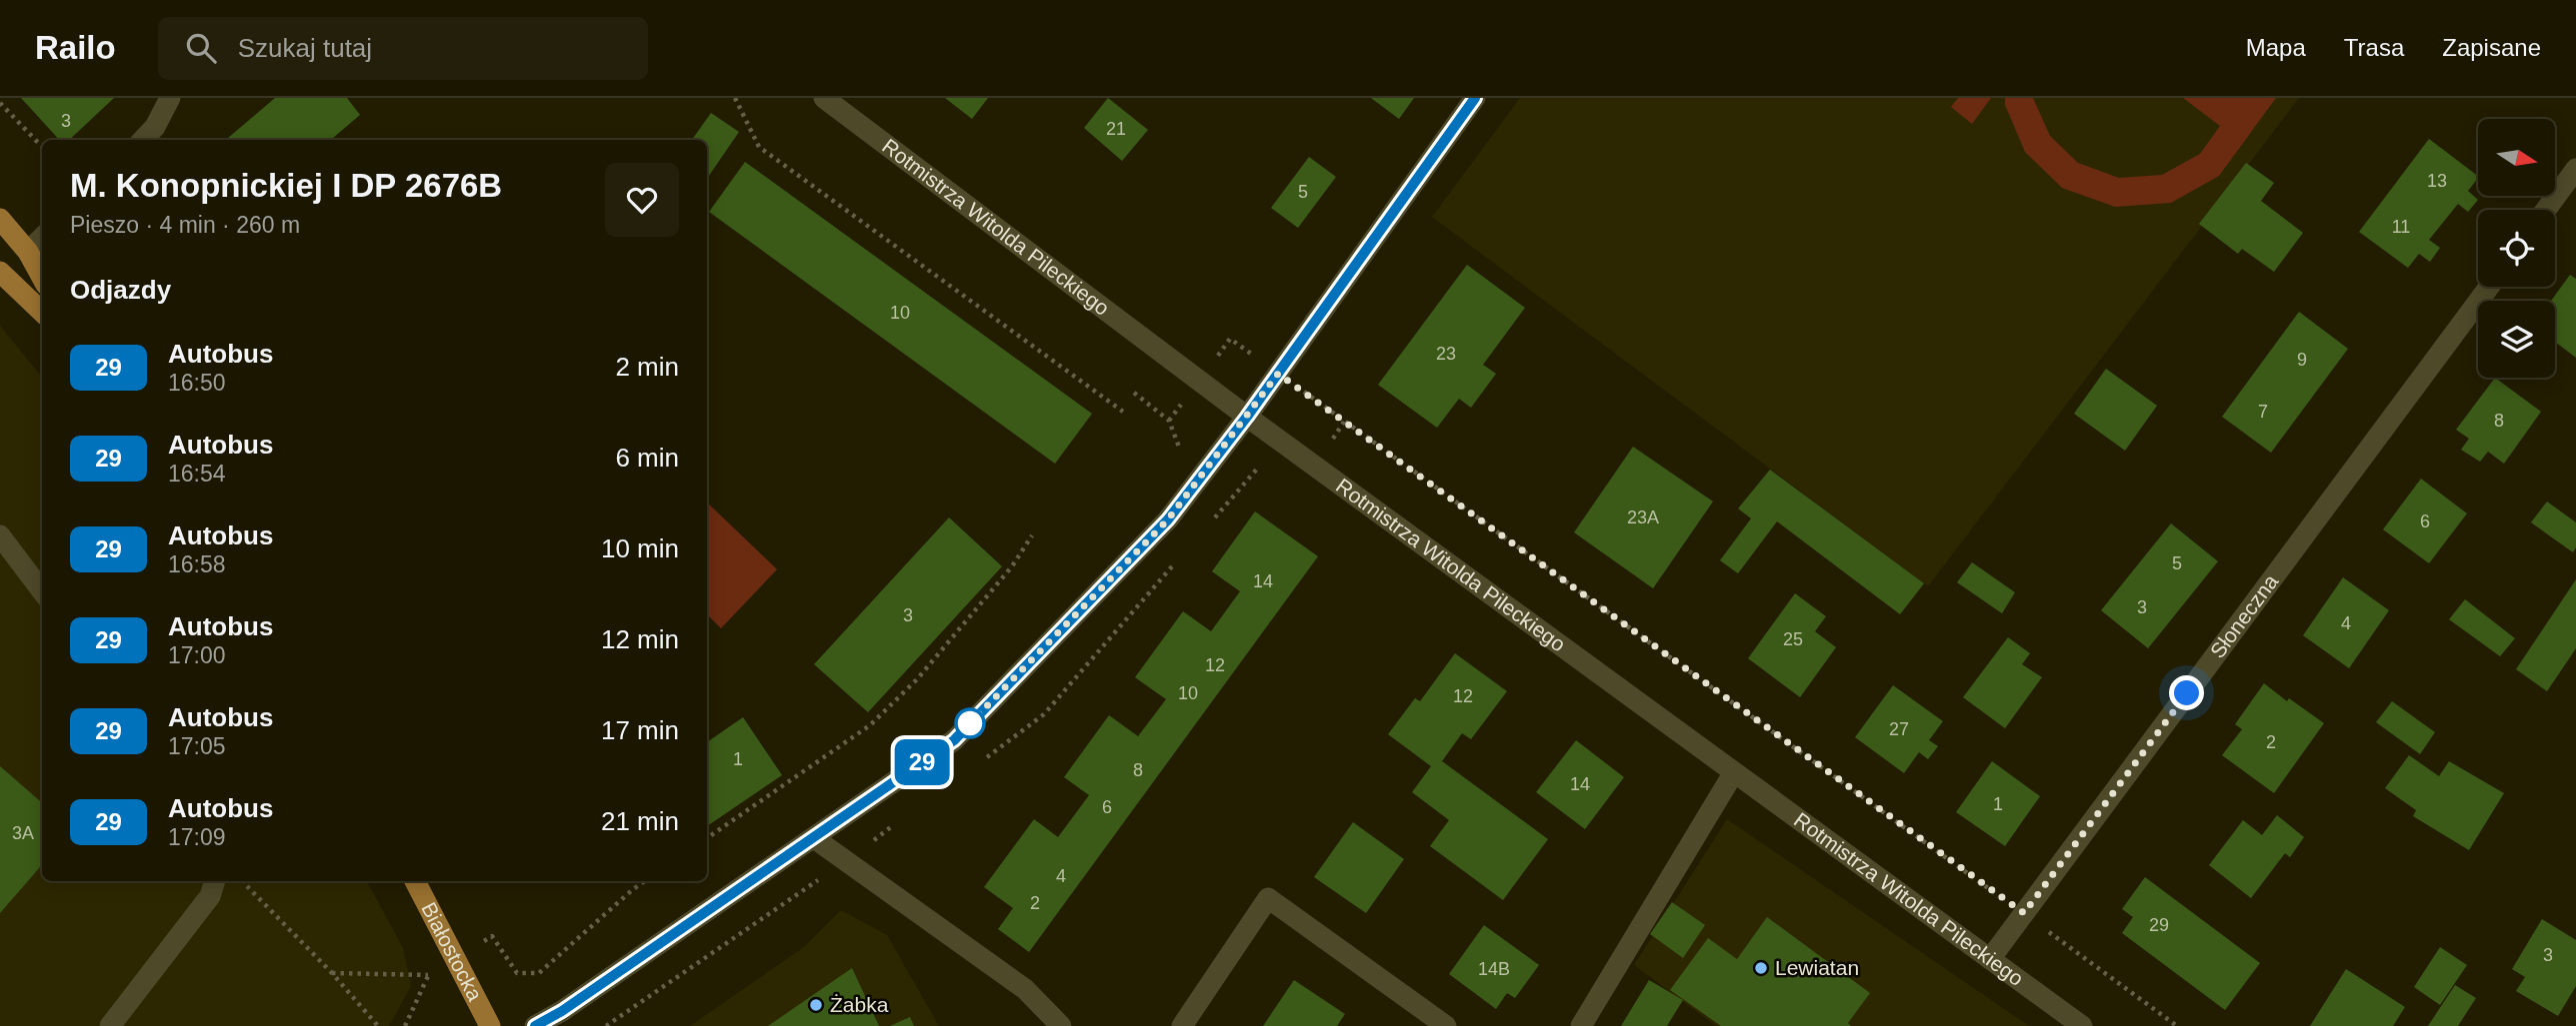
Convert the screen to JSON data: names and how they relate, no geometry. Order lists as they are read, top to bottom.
{
  "streets": {
    "main road": ["Białostocka"],
    "street": ["Rotmistrza Witolda Pileckiego", "Słoneczna"]
  },
  "crossings": [
    ["Rotmistrza Witolda Pileckiego", "Słoneczna"]
  ],
  "places": ["Lewiatan", "Żabka"],
  "lines": ["bus line 29"],
  "house_numbers": [
    "3",
    "21",
    "13",
    "5",
    "11",
    "10",
    "23",
    "9",
    "7",
    "8",
    "23A",
    "6",
    "5",
    "14",
    "3",
    "3",
    "4",
    "25",
    "12",
    "10",
    "12",
    "27",
    "2",
    "1",
    "8",
    "14",
    "1",
    "6",
    "3A",
    "4",
    "2",
    "29",
    "3",
    "14B"
  ],
  "north": "right",
  "page": {
    "header": "Railo",
    "search": "Szukaj tutaj",
    "nav": ["Mapa", "Trasa", "Zapisane"],
    "on_map": "29",
    "heading": [
      ["M. Konopnickiej I DP 2676B", "Pieszo · 4 min · 260 m"],
      "Odjazdy"
    ],
    "list": [
      {
        "mark": "29",
        "name": "Autobus",
        "note": "16:50",
        "value": "2 min"
      },
      {
        "mark": "29",
        "name": "Autobus",
        "note": "16:54",
        "value": "6 min"
      },
      {
        "mark": "29",
        "name": "Autobus",
        "note": "16:58",
        "value": "10 min"
      },
      {
        "mark": "29",
        "name": "Autobus",
        "note": "17:00",
        "value": "12 min"
      },
      {
        "mark": "29",
        "name": "Autobus",
        "note": "17:05",
        "value": "17 min"
      },
      {
        "mark": "29",
        "name": "Autobus",
        "note": "17:09",
        "value": "21 min"
      }
    ]
  }
}
